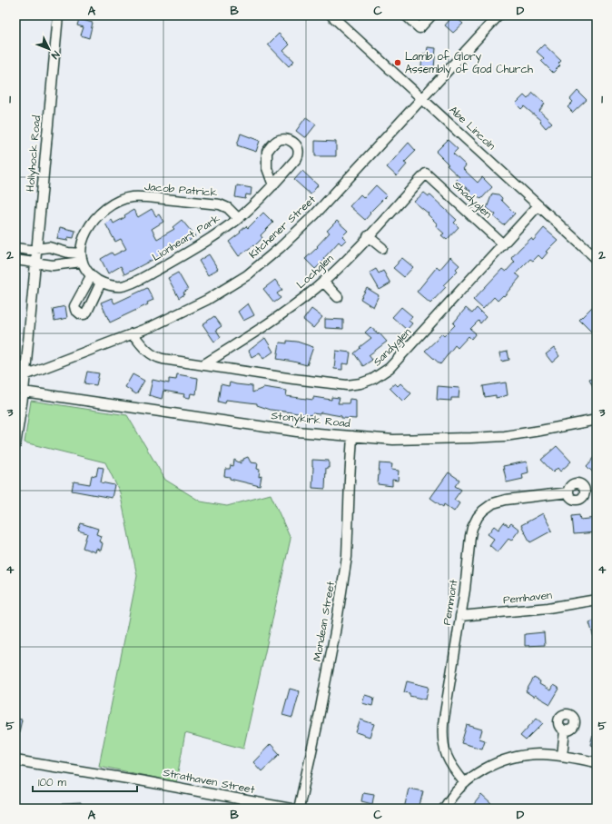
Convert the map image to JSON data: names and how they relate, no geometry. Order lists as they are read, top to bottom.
{
  "streets": {
    "street": [
      "Abe Lincoln",
      "Hollyhock Road",
      "Jacob Patrick",
      "Shadyglen",
      "Kitchener Street",
      "Lionheart Park",
      "Lochglen",
      "Sandyglen",
      "Stonykirk Road",
      "Pemhaven",
      "Pemmont",
      "Mondean Street",
      "Strathaven Street"
    ]
  },
  "crossings": [
    ["Abe Lincoln", "Kitchener Street"],
    ["Abe Lincoln", "Sandyglen"],
    ["Hollyhock Road", "Kitchener Street"],
    ["Hollyhock Road", "Stonykirk Road"],
    ["Jacob Patrick", "Lionheart Park"],
    ["Shadyglen", "Lochglen"],
    ["Shadyglen", "Sandyglen"],
    ["Kitchener Street", "Sandyglen"],
    ["Lochglen", "Sandyglen"],
    ["Stonykirk Road", "Mondean Street"],
    ["Pemhaven", "Pemmont"]
  ],
  "places": ["Lamb of Glory Assembly of God Church"],
  "scale_bar": "100 m",
  "north": "bottom right",
  "grid": {
    "columns": [
      "A",
      "B",
      "C",
      "D"
    ],
    "rows": [
      "1",
      "2",
      "3",
      "4",
      "5"
    ]
  }
}
